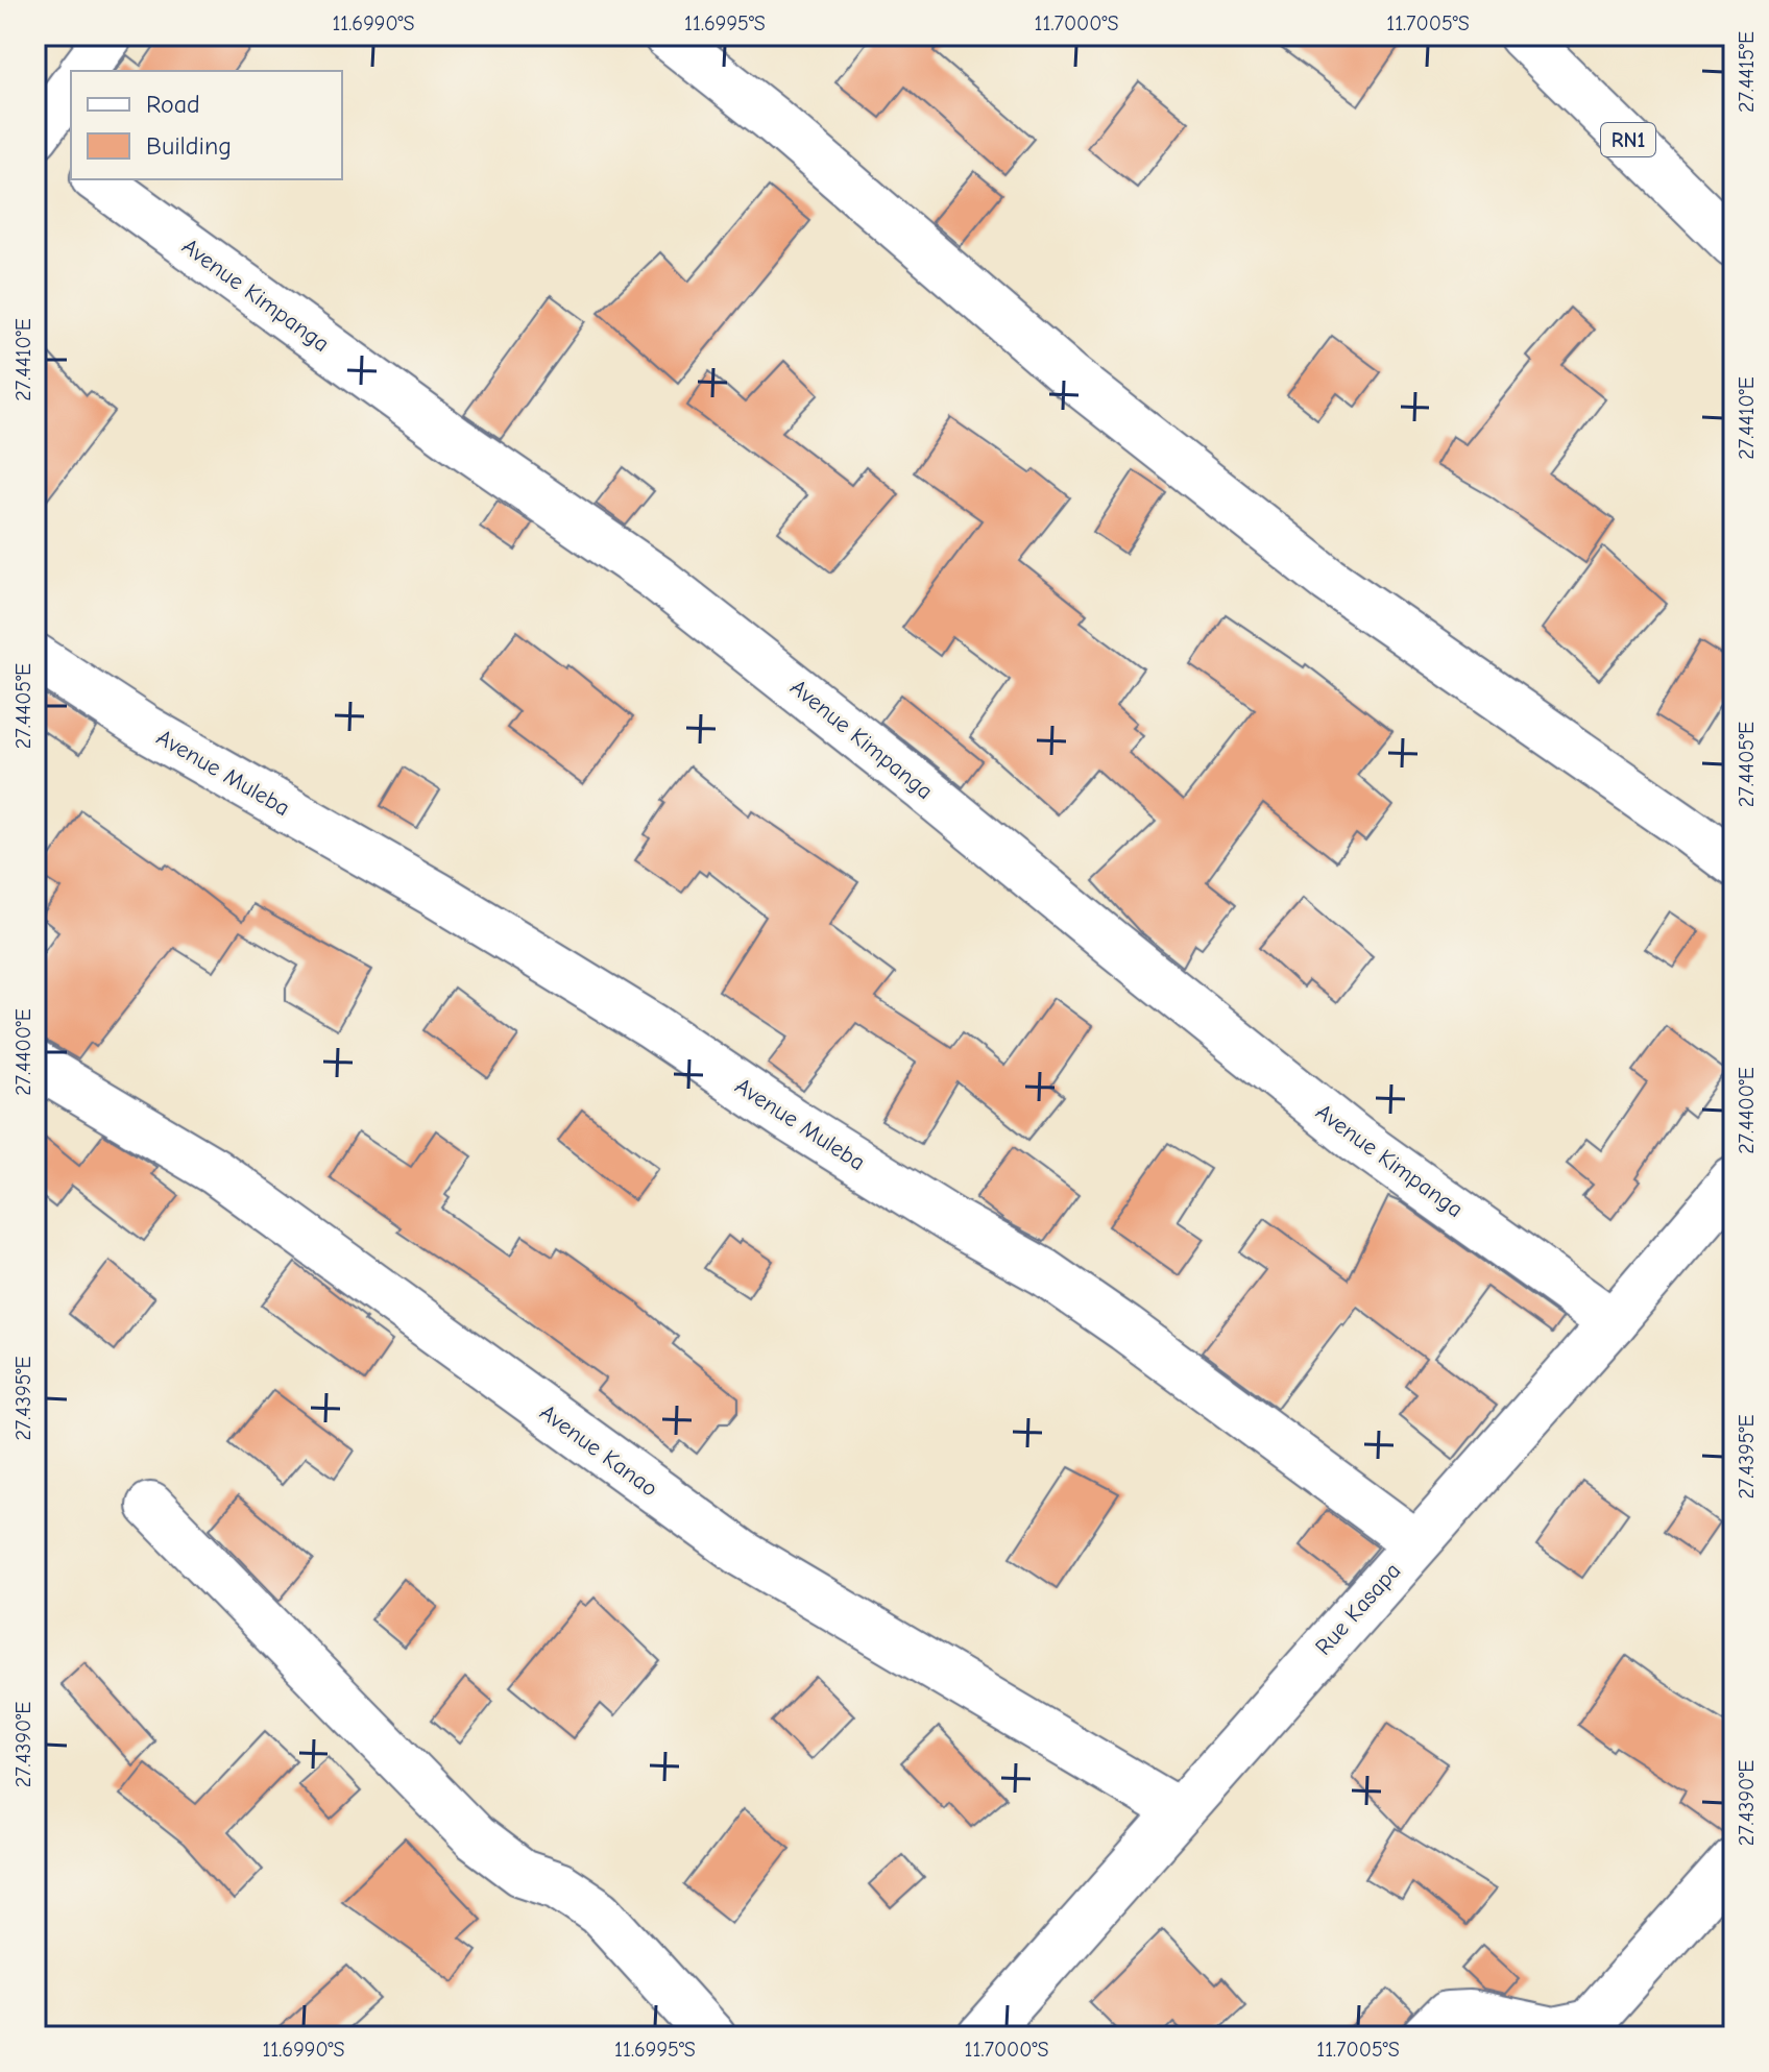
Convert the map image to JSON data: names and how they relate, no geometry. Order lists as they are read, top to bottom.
{
  "streets": {
    "main road": [
      "RN1",
      "Avenue Kimpanga",
      "Avenue Muleba",
      "Avenue Kanao",
      "Rue Kasapa"
    ]
  },
  "crossings": [
    ["Avenue Kimpanga", "Rue Kasapa"],
    ["Avenue Muleba", "Rue Kasapa"],
    ["Avenue Kanao", "Rue Kasapa"]
  ],
  "legend": ["Road", "Building"],
  "coordinates": [
    "11.6990°S",
    "11.6995°S",
    "11.7000°S",
    "11.7005°S",
    "27.4415°E",
    "27.4410°E",
    "27.4405°E",
    "27.4400°E",
    "27.4395°E",
    "27.4390°E"
  ]
}
